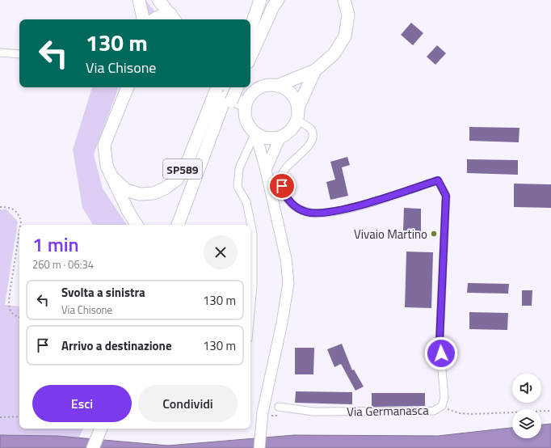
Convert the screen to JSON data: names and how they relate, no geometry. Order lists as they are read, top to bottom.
{
  "streets": {
    "main road": ["SP589"],
    "street": ["Via Germanasca"]
  },
  "crossings": [
    ["SP589", "Via Germanasca"]
  ],
  "places": ["Vivaio Martino"],
  "page": {
    "turn": ["130 m", "Via Chisone"],
    "heading": ["1 min", "260 m · 06:34"],
    "list": [
      {
        "name": "Svolta a sinistra",
        "note": "Via Chisone",
        "value": "130 m"
      },
      {
        "name": "Arrivo a destinazione",
        "value": "130 m"
      }
    ],
    "buttons": ["Esci", "Condividi"]
  }
}
